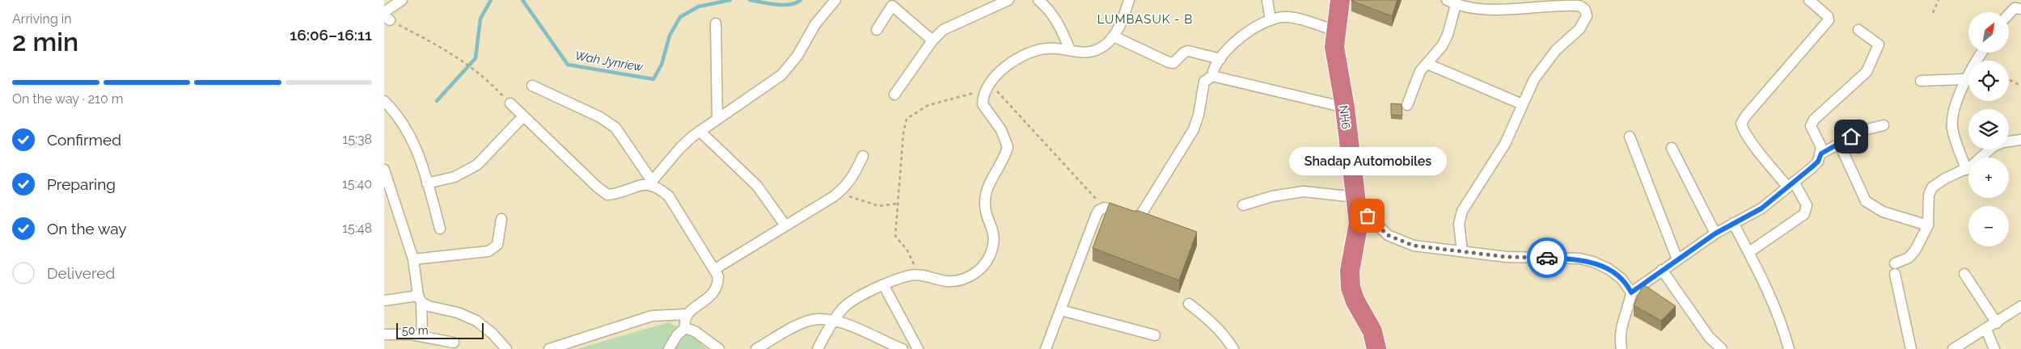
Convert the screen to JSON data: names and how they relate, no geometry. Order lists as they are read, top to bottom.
{
  "streets": {
    "highway": ["NH6"]
  },
  "districts": ["LUMBASUK - B"],
  "water": ["Wah Jynriew"],
  "places": ["Shadap Automobiles"],
  "scale_bar": "50 m",
  "north": "top right",
  "page": {
    "heading": ["2 min", "Arriving in", "16:06–16:11"],
    "map_buttons": ["+", "−"],
    "bar": "On the way · 210 m",
    "list": [
      ["Confirmed", "15:38"],
      ["Preparing", "15:40"],
      ["On the way", "15:48"],
      "Delivered"
    ],
    "bubble": "Shadap Automobiles",
    "scale": "50 m"
  }
}
